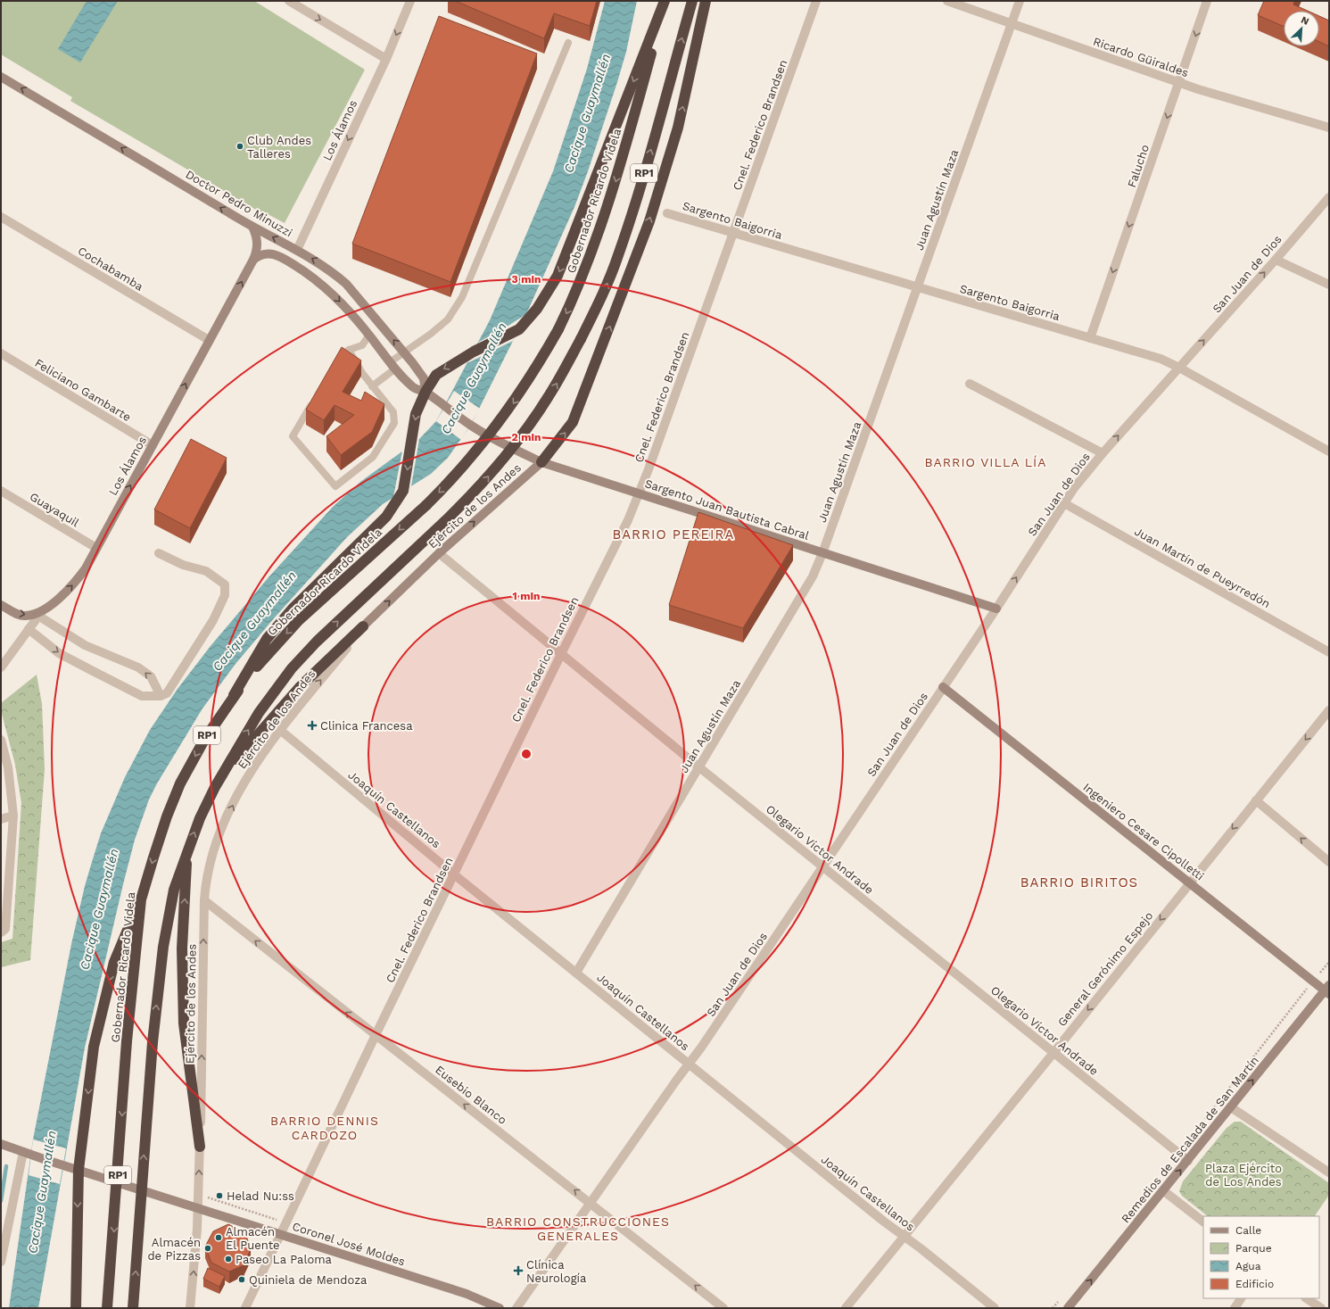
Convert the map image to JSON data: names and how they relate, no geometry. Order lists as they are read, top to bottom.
{
  "streets": {
    "highway": ["RP1", "Gobernador Ricardo Videla"],
    "street": [
      "Ricardo Güiraldes",
      "Cnel. Federico Brandsen",
      "Los Álamos",
      "Falucho",
      "Juan Agustín Maza",
      "Doctor Pedro Minuzzi",
      "Sargento Baigorria",
      "Cochabamba",
      "San Juan de Dios",
      "Feliciano Gambarte",
      "Ejército de los Andes",
      "Guayaquil",
      "Sargento Juan Bautista Cabral",
      "Juan Martín de Pueyrredón",
      "Joaquín Castellanos",
      "Ingeniero Cesare Cipolletti",
      "Olegario Víctor Andrade",
      "General Gerónimo Espejo",
      "Eusebio Blanco",
      "Remedios de Escalada de San Martín",
      "Coronel José Moldes"
    ]
  },
  "crossings": [
    ["Ricardo Güiraldes", "Falucho"],
    ["Ricardo Güiraldes", "Juan Agustín Maza"],
    ["Cnel. Federico Brandsen", "Sargento Baigorria"],
    ["Cnel. Federico Brandsen", "Sargento Juan Bautista Cabral"],
    ["Cnel. Federico Brandsen", "Joaquín Castellanos"],
    ["Cnel. Federico Brandsen", "Olegario Víctor Andrade"],
    ["Cnel. Federico Brandsen", "Eusebio Blanco"],
    ["Cnel. Federico Brandsen", "Coronel José Moldes"],
    ["Los Álamos", "Doctor Pedro Minuzzi"],
    ["Los Álamos", "Cochabamba"],
    ["Los Álamos", "Feliciano Gambarte"],
    ["Los Álamos", "Guayaquil"],
    ["Falucho", "Sargento Baigorria"],
    ["Juan Agustín Maza", "Sargento Baigorria"],
    ["Juan Agustín Maza", "Sargento Juan Bautista Cabral"],
    ["Juan Agustín Maza", "Joaquín Castellanos"],
    ["Juan Agustín Maza", "Olegario Víctor Andrade"],
    ["Doctor Pedro Minuzzi", "Sargento Juan Bautista Cabral"],
    ["Sargento Baigorria", "San Juan de Dios"],
    ["San Juan de Dios", "Sargento Juan Bautista Cabral"],
    ["San Juan de Dios", "Juan Martín de Pueyrredón"],
    ["San Juan de Dios", "Joaquín Castellanos"],
    ["San Juan de Dios", "Ingeniero Cesare Cipolletti"],
    ["San Juan de Dios", "Olegario Víctor Andrade"],
    ["San Juan de Dios", "Eusebio Blanco"],
    ["Ejército de los Andes", "Sargento Juan Bautista Cabral"],
    ["Ejército de los Andes", "Joaquín Castellanos"],
    ["Ejército de los Andes", "Olegario Víctor Andrade"],
    ["Ejército de los Andes", "Eusebio Blanco"],
    ["Ejército de los Andes", "Coronel José Moldes"],
    ["Joaquín Castellanos", "General Gerónimo Espejo"],
    ["Ingeniero Cesare Cipolletti", "General Gerónimo Espejo"],
    ["Ingeniero Cesare Cipolletti", "Remedios de Escalada de San Martín"],
    ["Olegario Víctor Andrade", "General Gerónimo Espejo"],
    ["Olegario Víctor Andrade", "Remedios de Escalada de San Martín"]
  ],
  "one_way": [
    "Falucho",
    "Doctor Pedro Minuzzi",
    "Ejército de los Andes",
    "General Gerónimo Espejo",
    "Eusebio Blanco",
    "Remedios de Escalada de San Martín"
  ],
  "districts": [
    "BARRIO VILLA LÍA",
    "BARRIO PEREIRA",
    "BARRIO BIRITOS",
    "BARRIO DENNIS CARDOZO",
    "BARRIO CONSTRUCCIONES GENERALES"
  ],
  "water": ["Cacique Guaymallén"],
  "parks": ["Plaza Ejército de Los Andes"],
  "places": {
    "other": [
      "Club Andes Talleres",
      "Helad Nu:ss",
      "Almacén El Puente",
      "Almacén de Pizzas",
      "Paseo La Paloma",
      "Quiniela de Mendoza"
    ],
    "health": ["Clinica Francesa", "Clínica Neurología"]
  },
  "legend": [
    "Calle",
    "Parque",
    "Agua",
    "Edificio"
  ],
  "north": "top right",
  "rings": ["3 min", "2 min", "1 min"]
}
